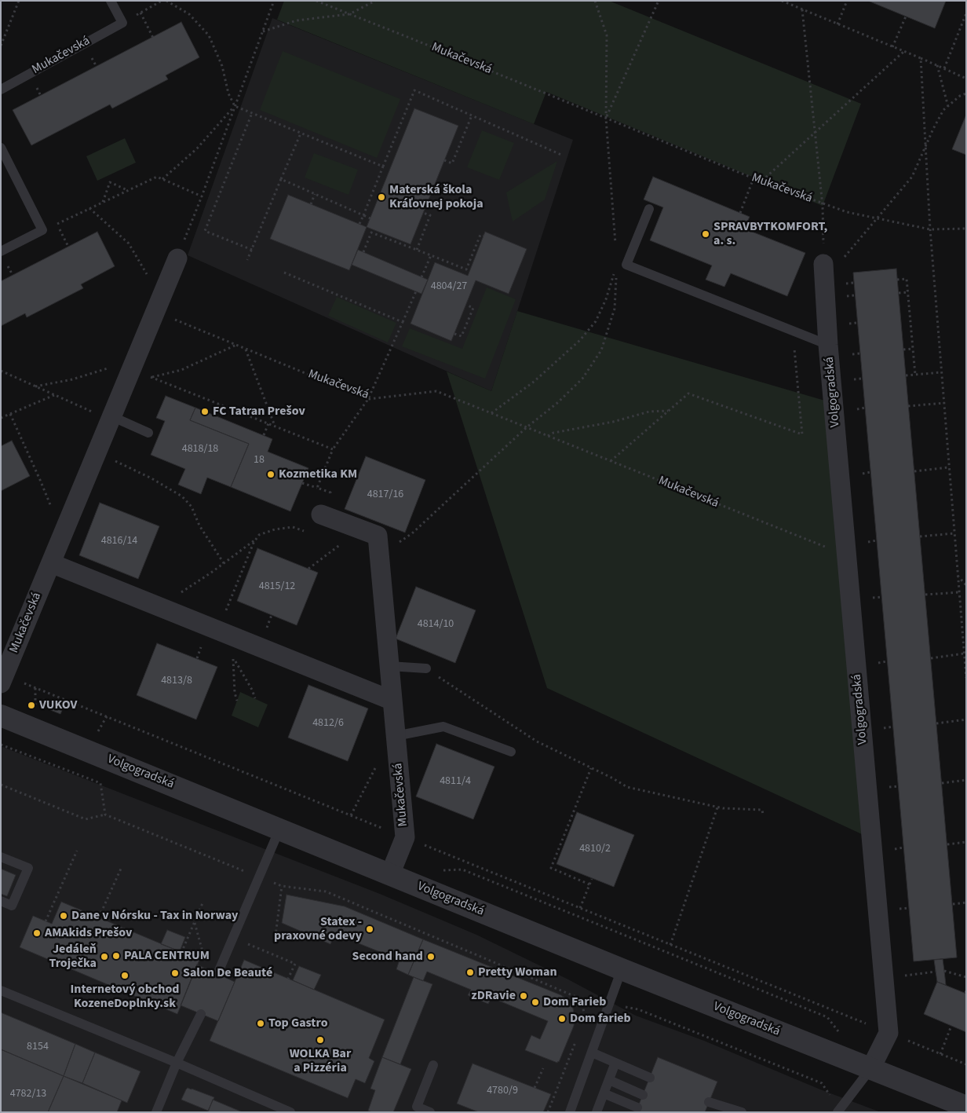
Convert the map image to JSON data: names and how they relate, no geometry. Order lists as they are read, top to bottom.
{
  "streets": {
    "street": ["Mukačevská", "Volgogradská"]
  },
  "crossings": [
    ["Mukačevská", "Volgogradská"]
  ],
  "places": [
    "Materská škola Kráľovnej pokoja",
    "SPRAVBYTKOMFORT, a. s.",
    "FC Tatran Prešov",
    "Kozmetika KM",
    "VUKOV",
    "Dane v Nórsku - Tax in Norway",
    "Statex - praxovné odevy",
    "AMAkids Prešov",
    "PALA CENTRUM",
    "Jedáleň Troječka",
    "Second hand",
    "Pretty Woman",
    "Salon De Beauté",
    "Internetový obchod KozeneDoplnky.sk",
    "zDRavie",
    "Dom Farieb",
    "Dom farieb",
    "Top Gastro",
    "WOLKA Bar a Pizzéria"
  ],
  "house_numbers": [
    "4804/27",
    "4818/18",
    "18",
    "4817/16",
    "4816/14",
    "4815/12",
    "4814/10",
    "4813/8",
    "4812/6",
    "4811/4",
    "4810/2",
    "8154",
    "4780/9",
    "4782/13"
  ]
}
